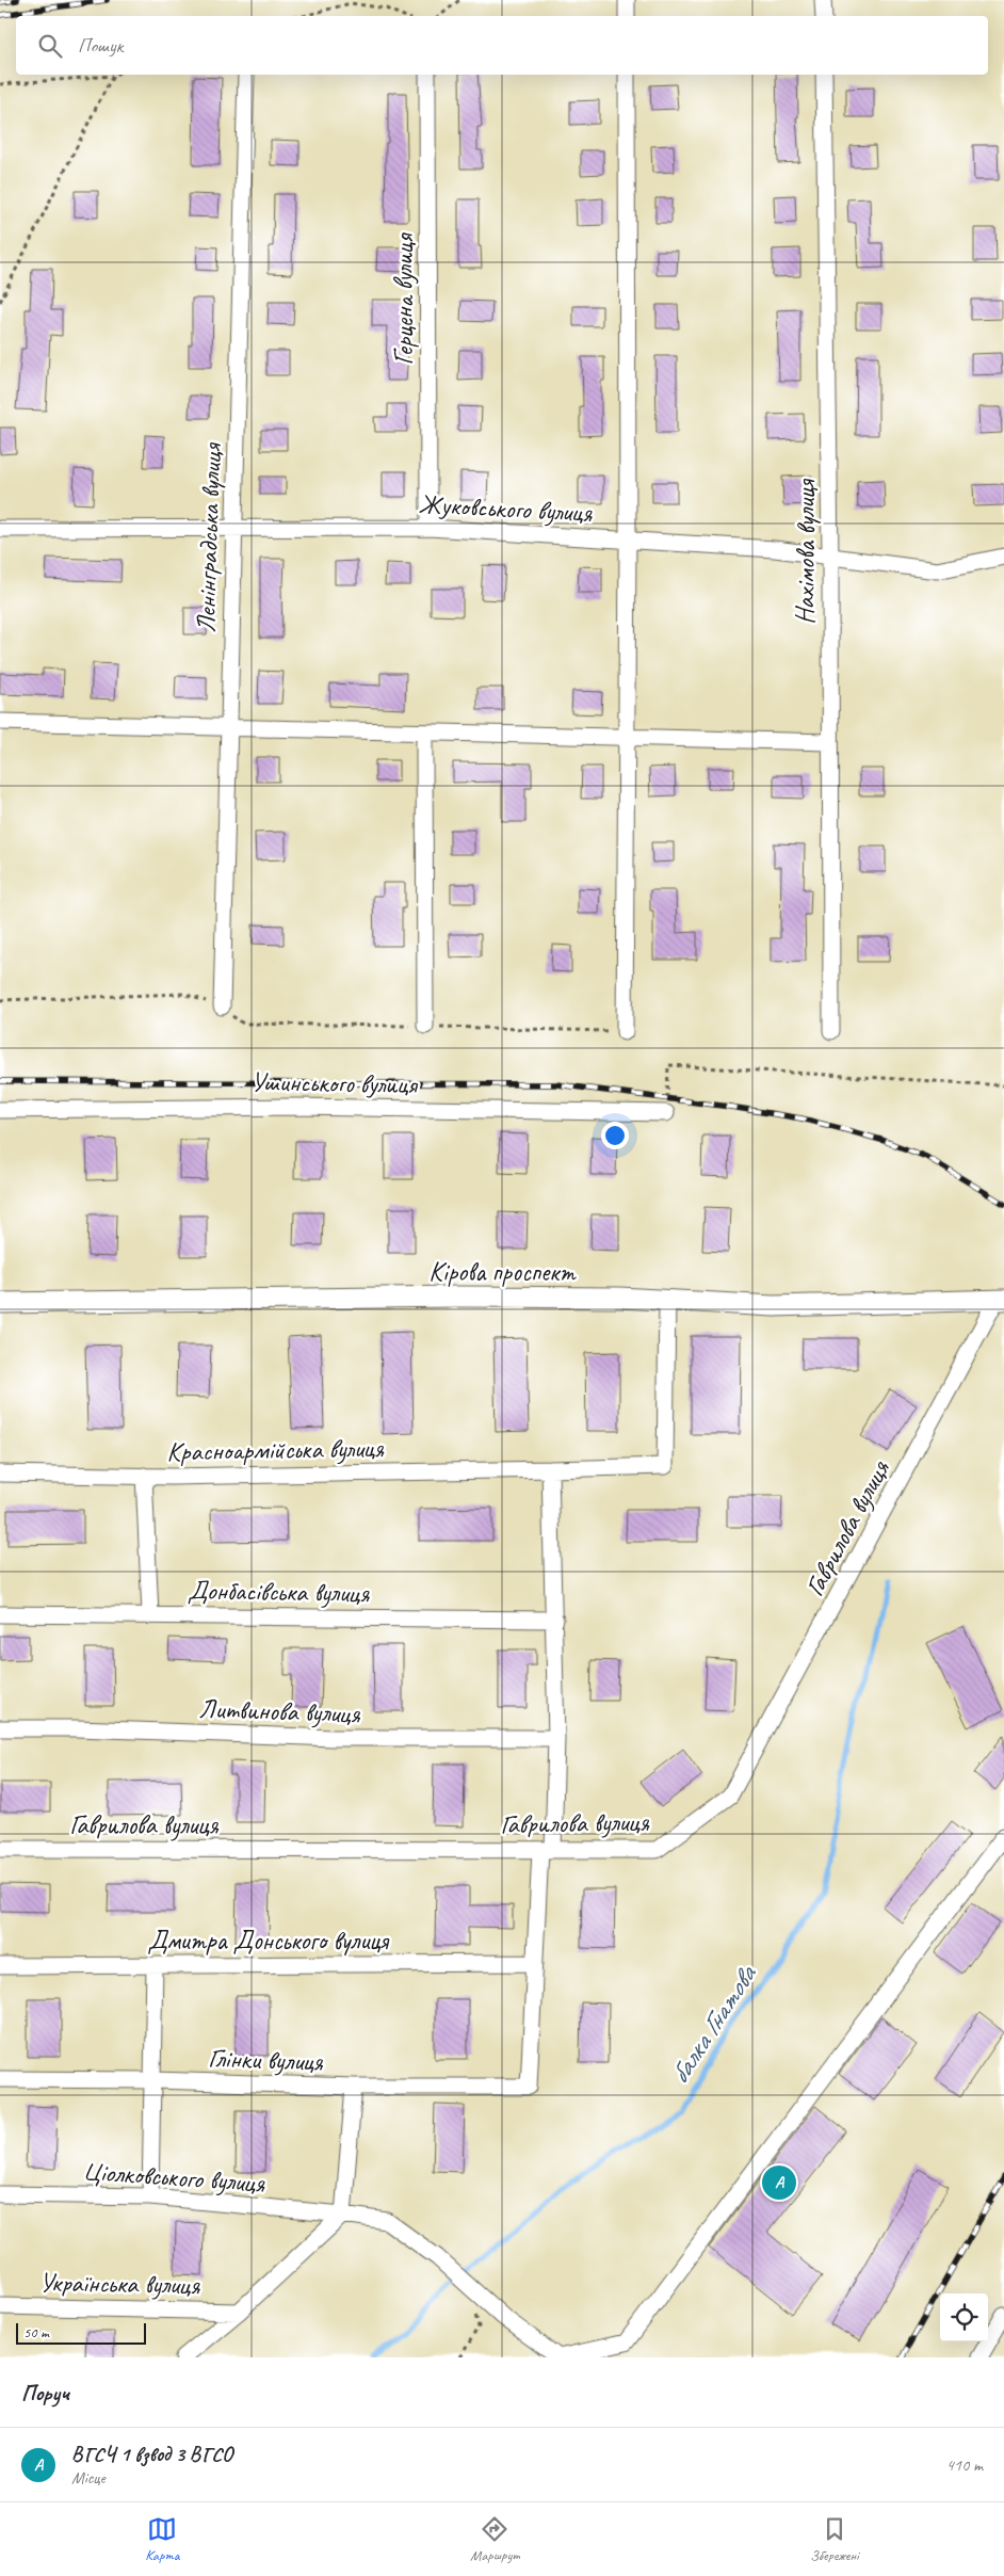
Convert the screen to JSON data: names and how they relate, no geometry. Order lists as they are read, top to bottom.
{
  "streets": {
    "street": [
      "Герцена вулиця",
      "Жуковського вулиця",
      "Ленінградська вулиця",
      "Нахімова вулиця",
      "Ушинського вулиця",
      "Кірова проспект",
      "Красноармійська вулиця",
      "Гаврилова вулиця",
      "Донбасівська вулиця",
      "Литвинова вулиця",
      "Дмитра Донського вулиця",
      "Глінки вулиця",
      "Ціолковського вулиця",
      "Українська вулиця"
    ]
  },
  "crossings": [
    ["Герцена вулиця", "Жуковського вулиця"],
    ["Жуковського вулиця", "Ленінградська вулиця"],
    ["Жуковського вулиця", "Нахімова вулиця"],
    ["Кірова проспект", "Красноармійська вулиця"],
    ["Кірова проспект", "Гаврилова вулиця"],
    ["Дмитра Донського вулиця", "Глінки вулиця"]
  ],
  "water": ["балка Гнатова"],
  "scale_bar": "50 m",
  "page": {
    "search": "Пошук",
    "pins": "A",
    "scale": "50 m",
    "heading": "Поруч",
    "list": [
      {
        "mark": "A",
        "name": "ВГСЧ 1 взвод 3 ВГСО",
        "note": "Місце",
        "value": "410 m"
      }
    ],
    "nav": ["Карта", "Маршрут", "Збережені"]
  }
}
